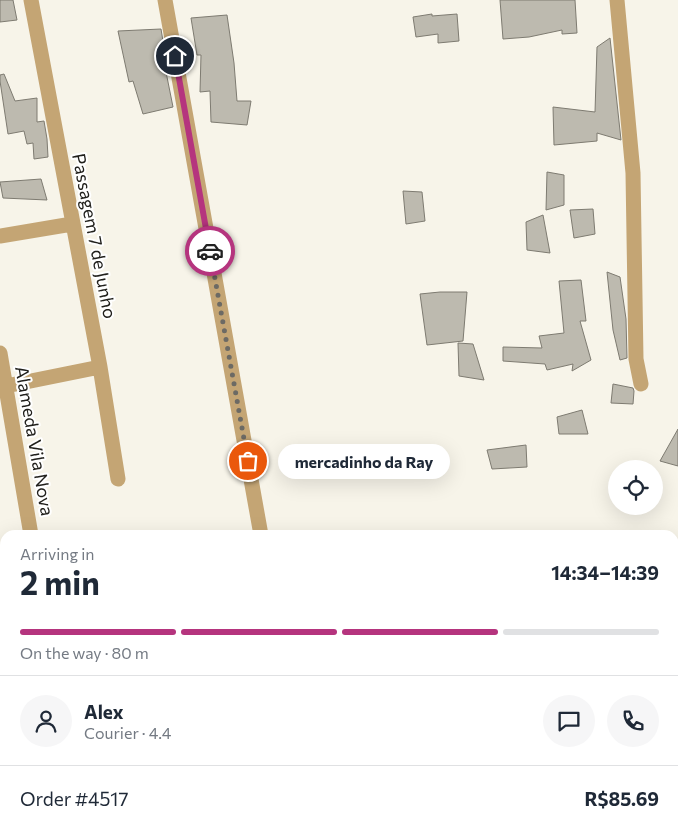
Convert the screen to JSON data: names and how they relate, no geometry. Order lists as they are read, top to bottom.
{
  "streets": {
    "street": ["Passagem 7 de Junho", "Alameda Vila Nova"]
  },
  "places": ["mercadinho da Ray"],
  "page": {
    "bubble": "mercadinho da Ray",
    "heading": ["2 min", "Arriving in", "14:34–14:39"],
    "panel": [
      "Alex",
      "Courier · 4.4",
      "Order #4517",
      "R$85.69"
    ],
    "bar": "On the way · 80 m"
  }
}
